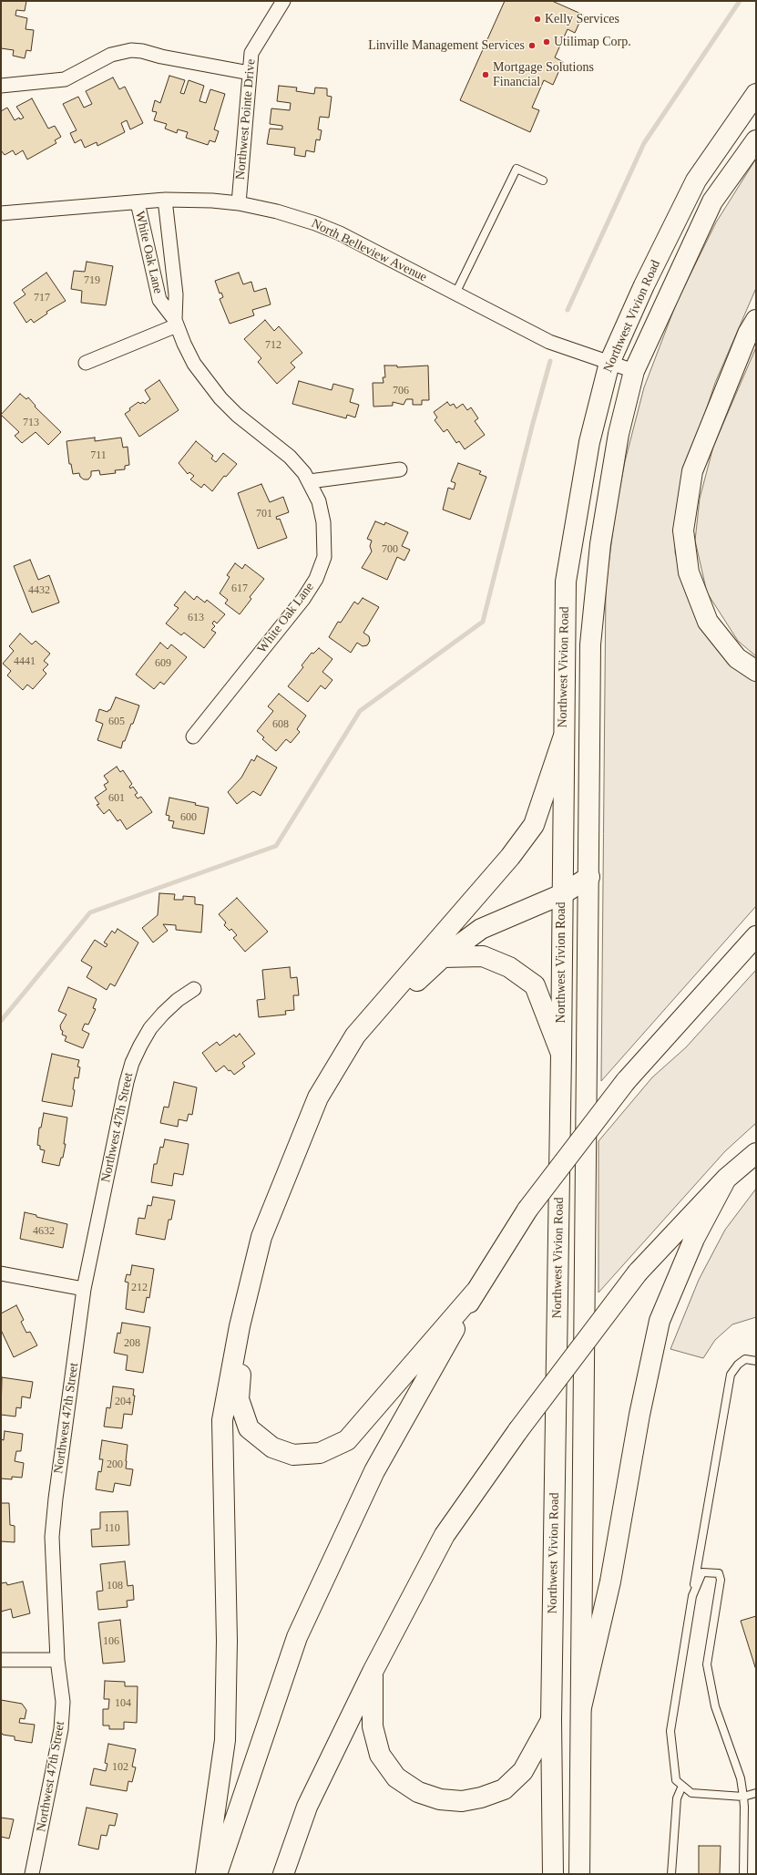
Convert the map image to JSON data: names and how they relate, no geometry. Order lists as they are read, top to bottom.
{
  "streets": {
    "main road": ["Northwest Vivion Road"],
    "street": [
      "Northwest Pointe Drive",
      "North Belleview Avenue",
      "White Oak Lane",
      "Northwest 47th Street"
    ]
  },
  "crossings": [
    ["Northwest Pointe Drive", "North Belleview Avenue"],
    ["North Belleview Avenue", "White Oak Lane"],
    ["North Belleview Avenue", "Northwest Vivion Road"]
  ],
  "places": [
    "Kelly Services",
    "Utilimap Corp.",
    "Linville Management Services",
    "Mortgage Solutions Financial"
  ],
  "house_numbers": [
    "719",
    "717",
    "712",
    "706",
    "713",
    "711",
    "701",
    "700",
    "617",
    "4432",
    "613",
    "4441",
    "609",
    "605",
    "608",
    "601",
    "600",
    "4632",
    "212",
    "208",
    "204",
    "200",
    "110",
    "108",
    "106",
    "104",
    "102"
  ]
}
